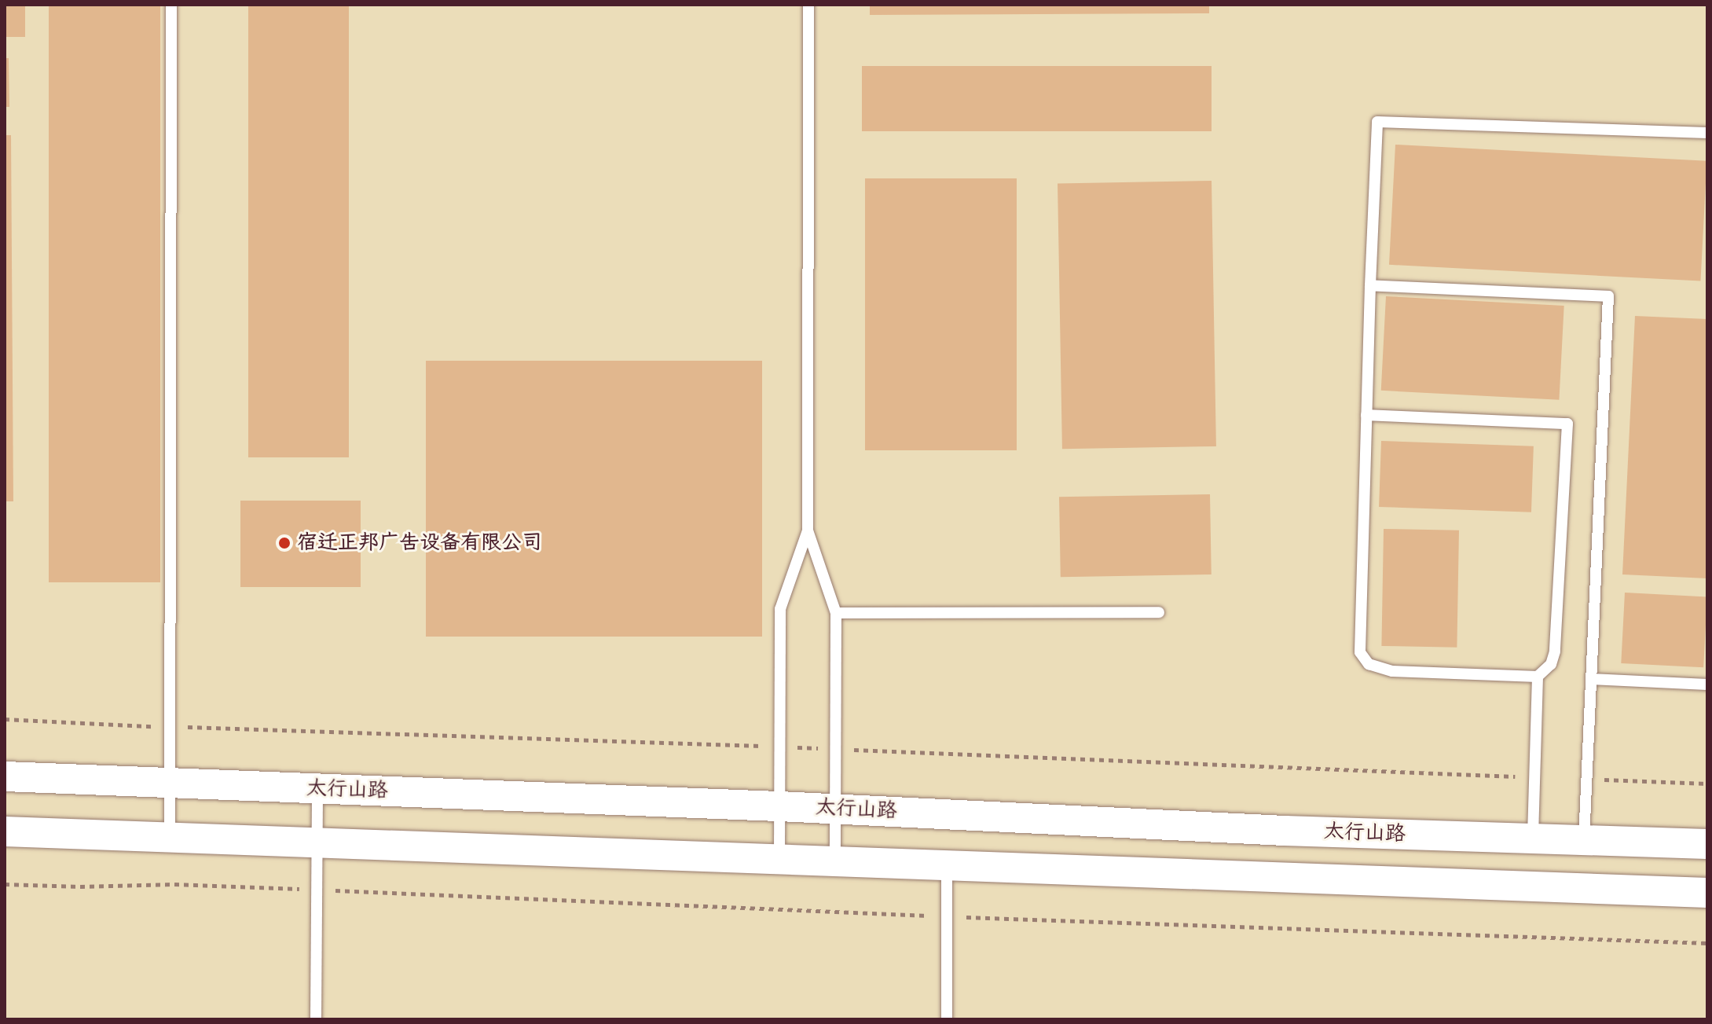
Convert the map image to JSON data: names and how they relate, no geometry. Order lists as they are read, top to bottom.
{
  "streets": {
    "street": ["太行山路"]
  },
  "places": ["宿迁正邦广告设备有限公司"]
}
